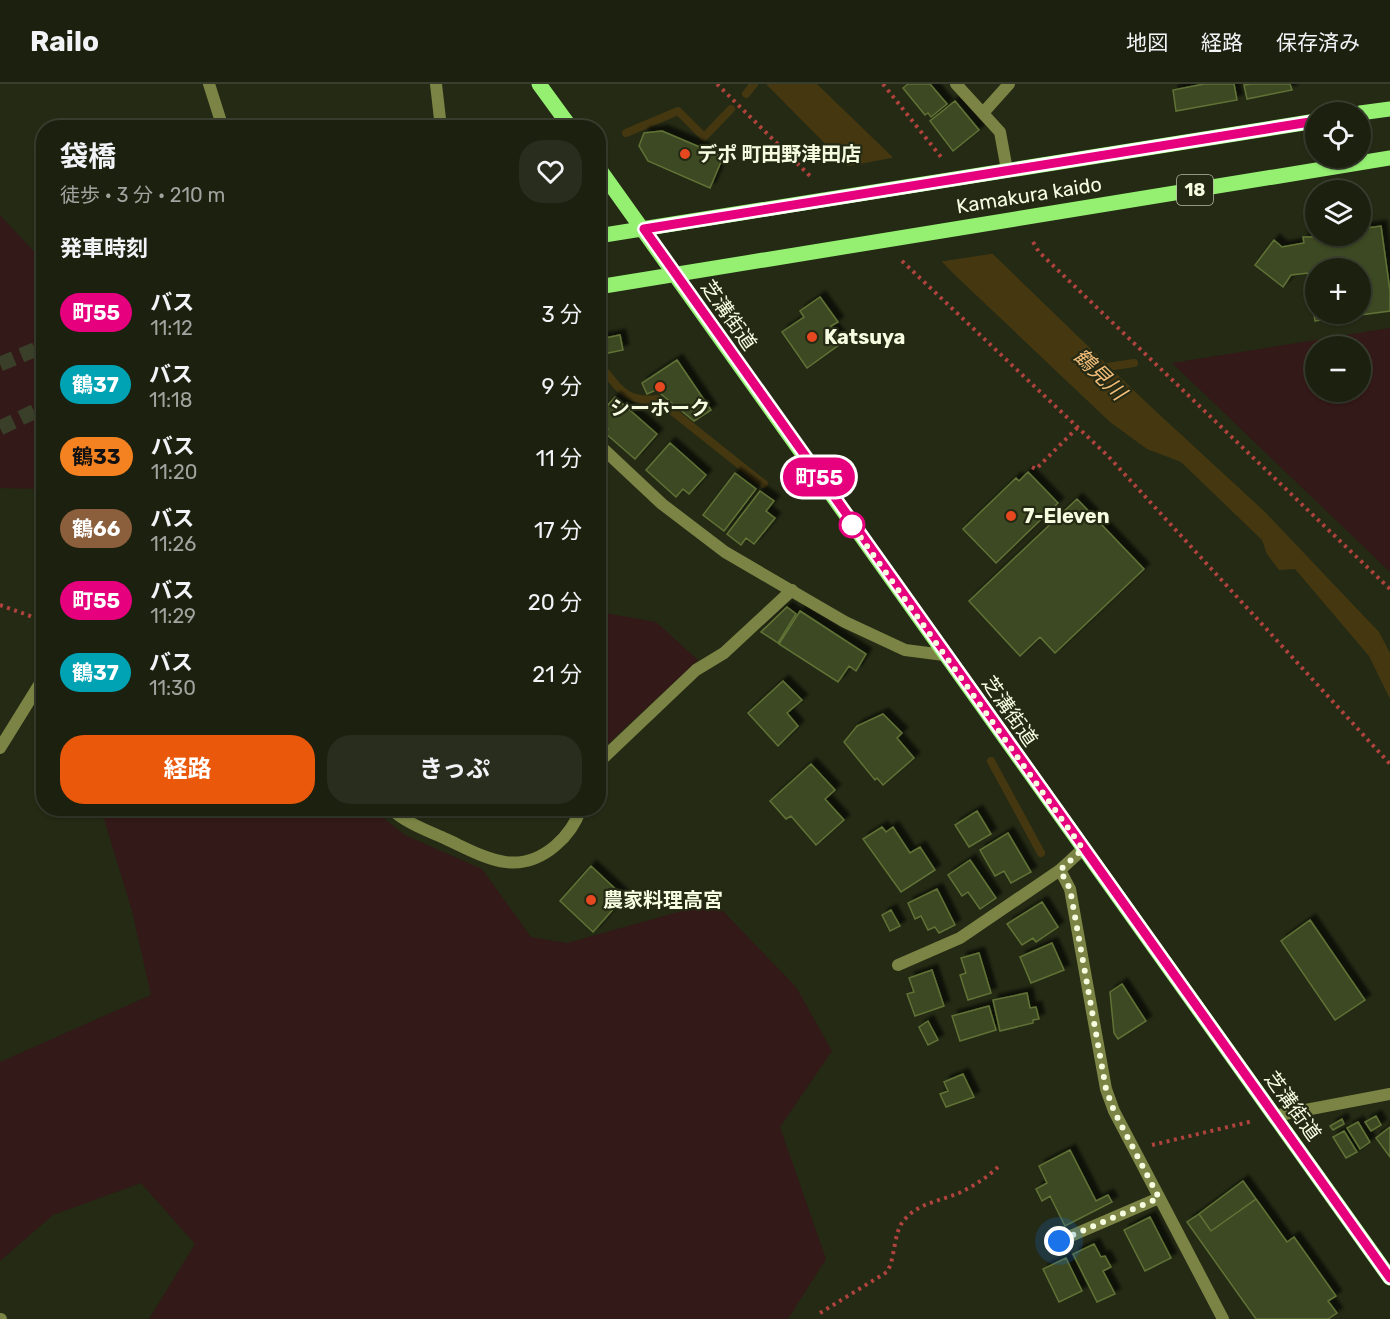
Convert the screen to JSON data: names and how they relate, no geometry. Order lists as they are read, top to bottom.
{
  "streets": {
    "main road": ["18", "Kamakura kaido", "芝溝街道"]
  },
  "crossings": [
    ["18", "Kamakura kaido"],
    ["18", "芝溝街道"],
    ["Kamakura kaido", "芝溝街道"]
  ],
  "water": ["鶴見川"],
  "places": [
    "デポ 町田野津田店",
    "Katsuya",
    "シーホーク",
    "7-Eleven",
    "農家料理高宮"
  ],
  "lines": ["bus line 町55"],
  "page": {
    "header": "Railo",
    "nav": ["地図", "経路", "保存済み"],
    "on_map": "町55",
    "map_buttons": ["+", "−"],
    "heading": [
      ["袋橋", "徒歩 · 3 分 · 210 m"],
      "発車時刻"
    ],
    "list": [
      {
        "mark": "町55",
        "name": "バス",
        "note": "11:12",
        "value": "3 分"
      },
      {
        "mark": "鶴37",
        "name": "バス",
        "note": "11:18",
        "value": "9 分"
      },
      {
        "mark": "鶴33",
        "name": "バス",
        "note": "11:20",
        "value": "11 分"
      },
      {
        "mark": "鶴66",
        "name": "バス",
        "note": "11:26",
        "value": "17 分"
      },
      {
        "mark": "町55",
        "name": "バス",
        "note": "11:29",
        "value": "20 分"
      },
      {
        "mark": "鶴37",
        "name": "バス",
        "note": "11:30",
        "value": "21 分"
      }
    ],
    "buttons": ["経路", "きっぷ"]
  }
}
